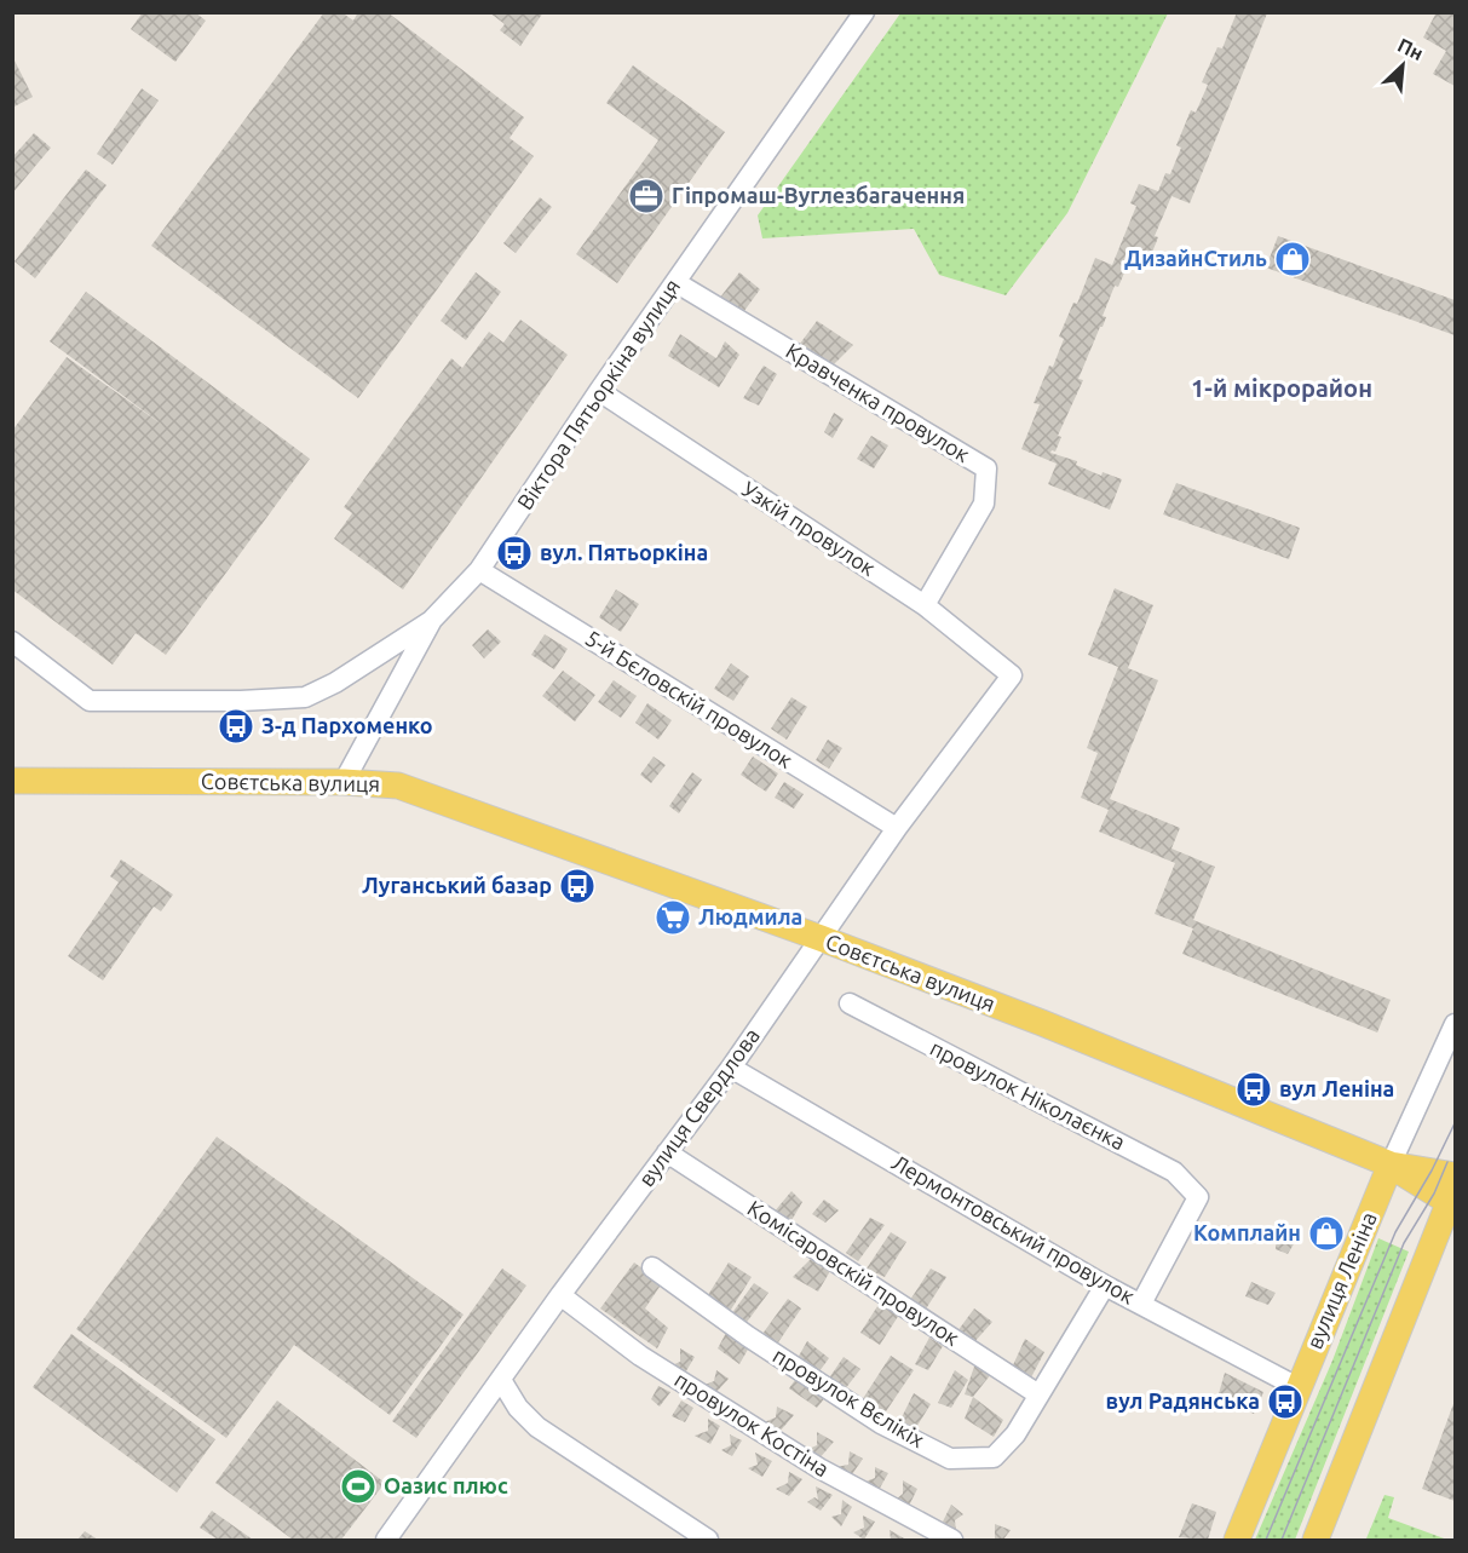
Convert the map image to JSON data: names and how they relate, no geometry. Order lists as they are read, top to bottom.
{
  "streets": {
    "main road": ["Совєтська вулиця", "вулиця Леніна"],
    "street": [
      "Віктора Пятьоркіна вулиця",
      "Кравченка провулок",
      "Узкій провулок",
      "5-й Бєловскій провулок",
      "провулок Ніколаєнка",
      "вулиця Свердлова",
      "Лермонтовський провулок",
      "Комісаровскій провулок",
      "провулок Вєлікіх",
      "провулок Костіна"
    ]
  },
  "crossings": [
    ["Віктора Пятьоркіна вулиця", "Кравченка провулок"],
    ["Віктора Пятьоркіна вулиця", "Узкій провулок"],
    ["Віктора Пятьоркіна вулиця", "5-й Бєловскій провулок"],
    ["Віктора Пятьоркіна вулиця", "Совєтська вулиця"],
    ["Кравченка провулок", "Узкій провулок"],
    ["Узкій провулок", "вулиця Свердлова"],
    ["5-й Бєловскій провулок", "вулиця Свердлова"],
    ["Совєтська вулиця", "вулиця Свердлова"],
    ["Совєтська вулиця", "вулиця Леніна"],
    ["провулок Ніколаєнка", "Лермонтовський провулок"],
    ["вулиця Свердлова", "Лермонтовський провулок"],
    ["вулиця Свердлова", "Комісаровскій провулок"],
    ["вулиця Свердлова", "провулок Костіна"],
    ["Лермонтовський провулок", "вулиця Леніна"],
    ["Лермонтовський провулок", "провулок Вєлікіх"],
    ["Комісаровскій провулок", "провулок Вєлікіх"]
  ],
  "districts": ["1-й мікрорайон"],
  "places": {
    "office": ["Гіпромаш-Вуглезбагачення"],
    "shop": ["ДизайнСтиль", "Комплайн"],
    "bus stop": [
      "вул. Пятьоркіна",
      "З-д Пархоменко",
      "Луганський базар",
      "вул Леніна",
      "вул Радянська"
    ],
    "supermarket": ["Людмила"],
    "sports": ["Оазис плюс"]
  },
  "north": "top right"
}
